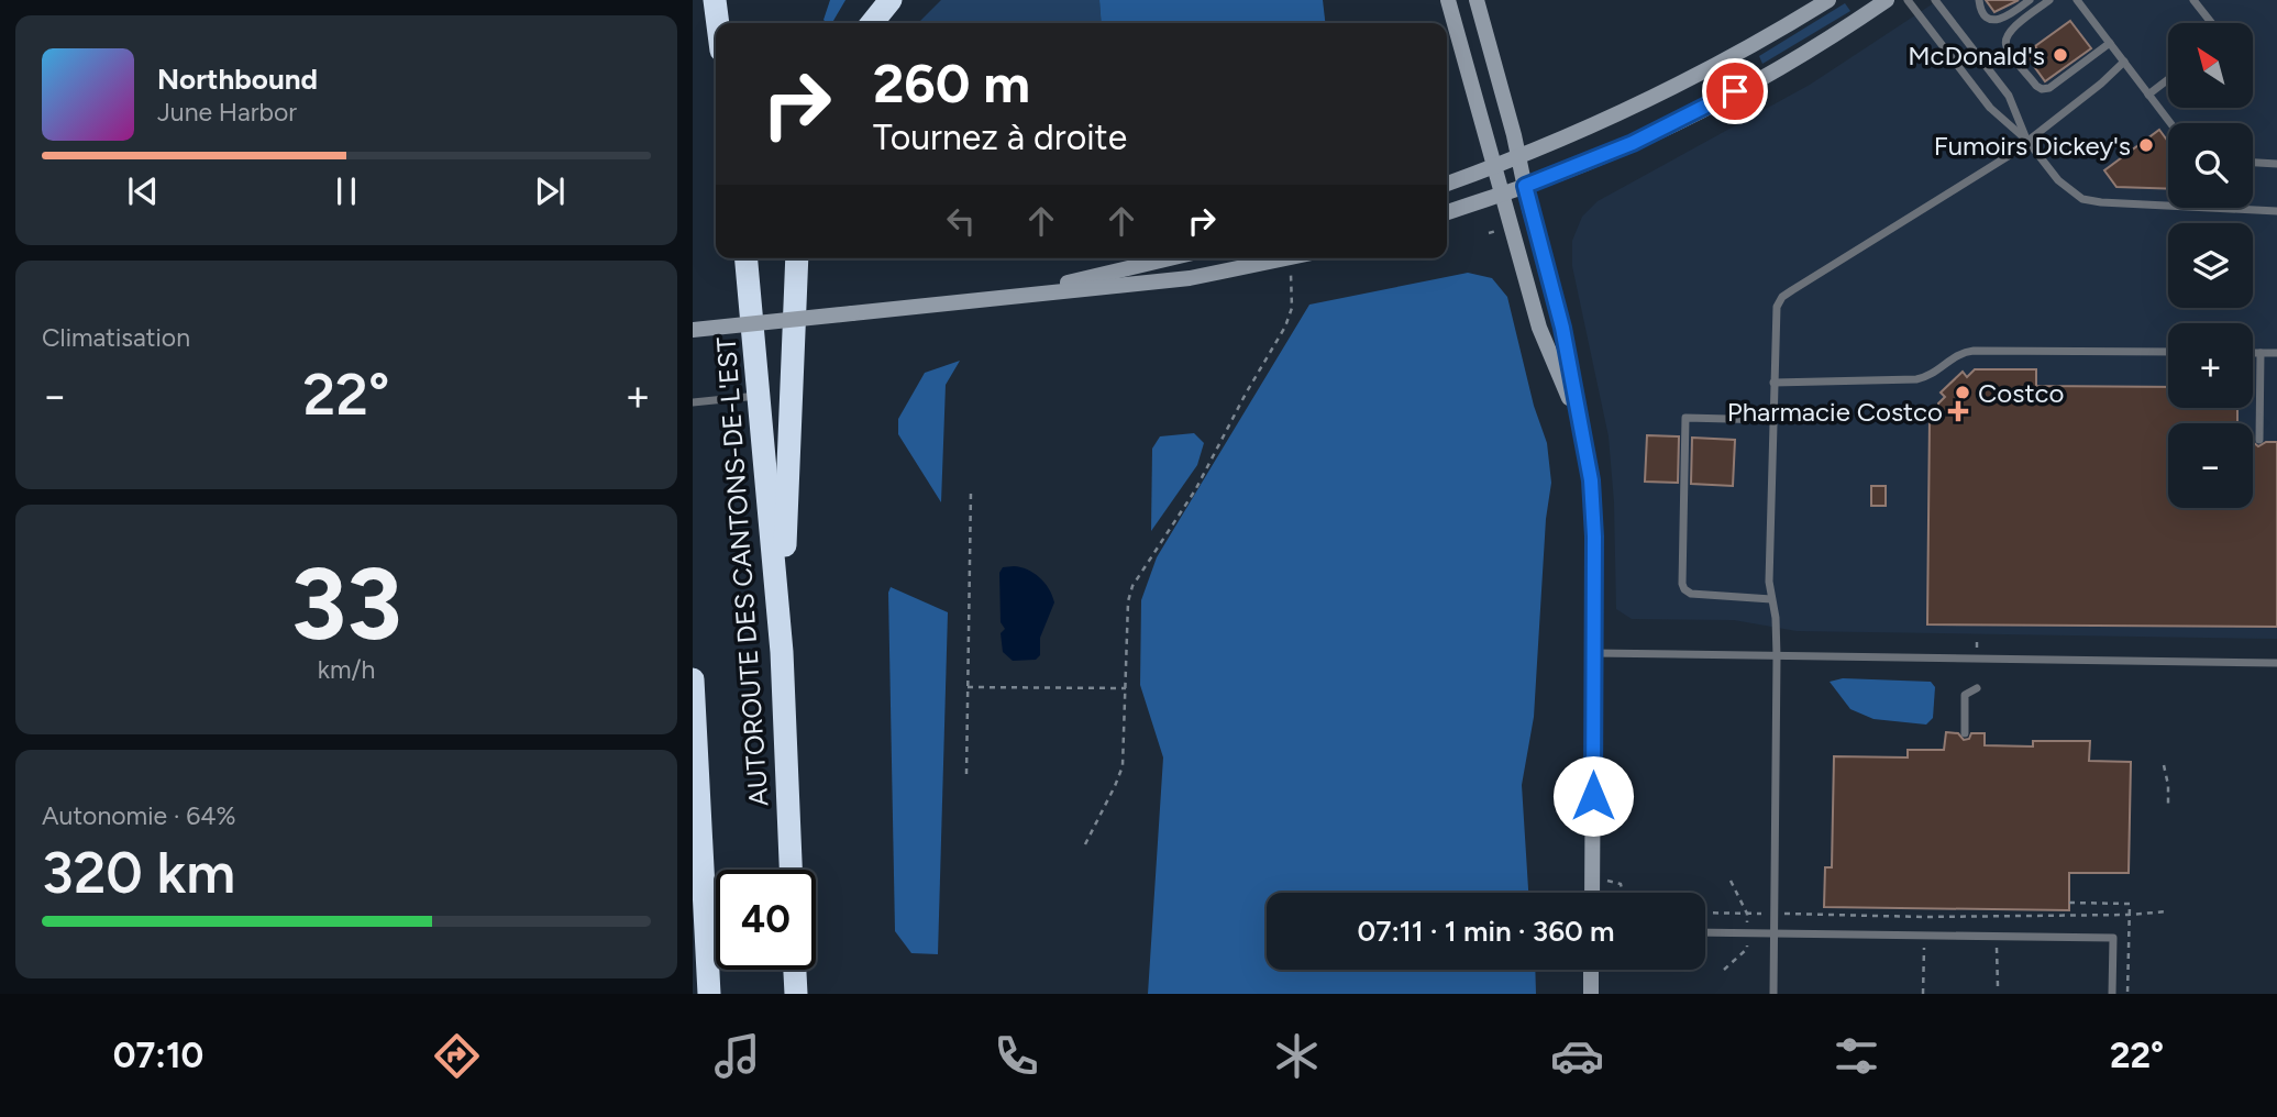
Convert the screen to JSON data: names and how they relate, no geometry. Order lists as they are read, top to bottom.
{
  "streets": {
    "highway": ["AUTOROUTE DES CANTONS-DE-L'EST"]
  },
  "places": {
    "other": ["McDonald's", "Fumoirs Dickey's", "Costco"],
    "health": ["Pharmacie Costco"]
  },
  "north": "top left",
  "page": {
    "map_buttons": ["+", "−"],
    "turn": ["260 m", "Tournez à droite"],
    "song": ["Northbound", "June Harbor"],
    "tile": [
      "Climatisation",
      ["33", "km/h"],
      ["Autonomie · 64%", "320 km"]
    ],
    "heat": ["−", "22°", "+"],
    "limit": "40",
    "trip": "07:11 · 1 min · 360 m",
    "tabs": ["07:10", "22°"]
  }
}
